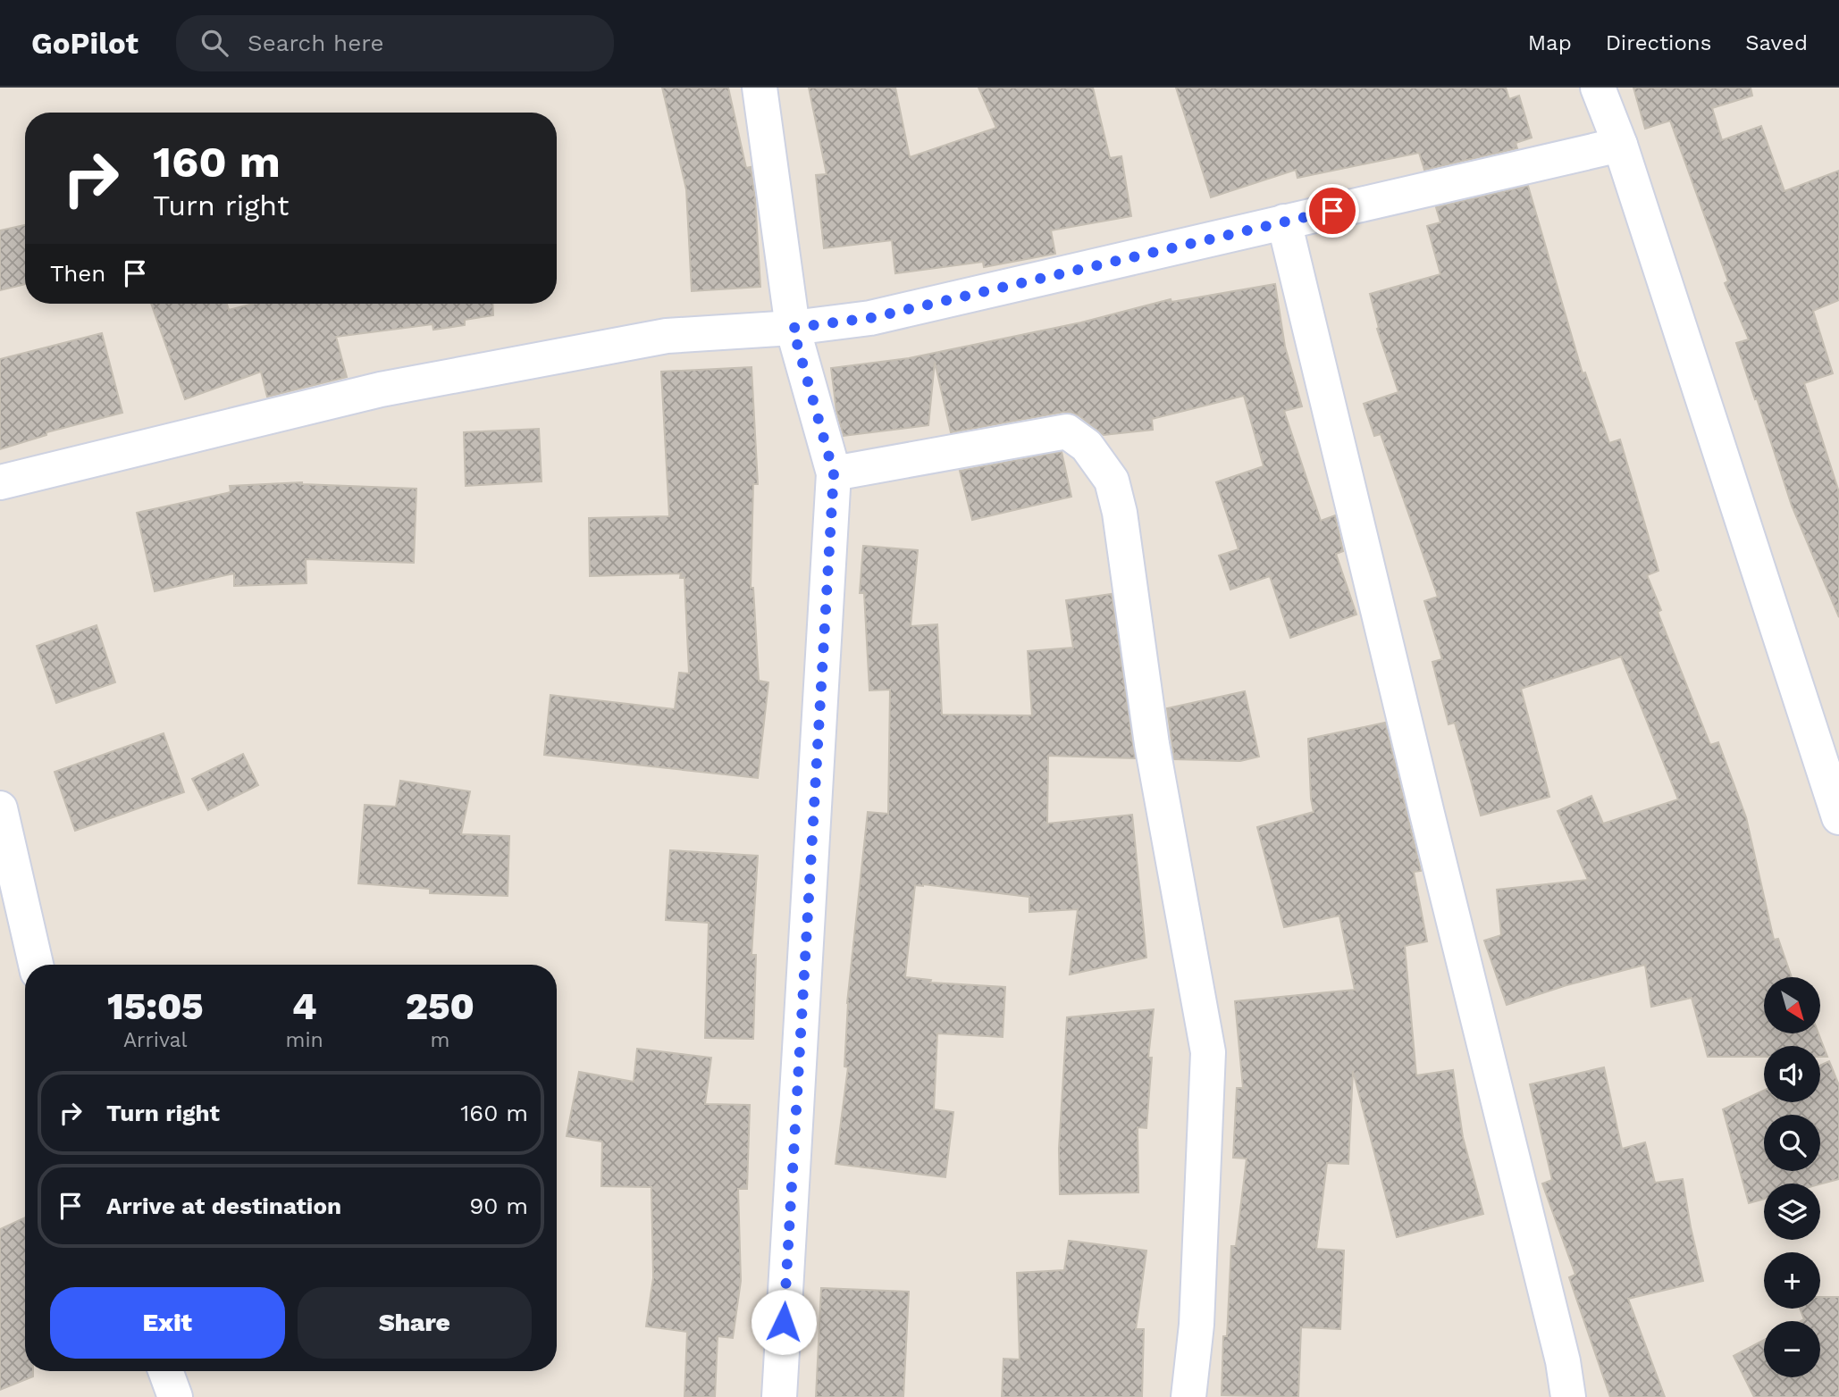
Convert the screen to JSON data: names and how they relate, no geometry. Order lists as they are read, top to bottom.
{
  "north": "bottom right",
  "page": {
    "header": "GoPilot",
    "search": "Search here",
    "nav": ["Map", "Directions", "Saved"],
    "turn": ["160 m", "Turn right"],
    "then": "Then",
    "eta": [
      "15:05",
      "Arrival",
      "4",
      "min",
      "250",
      "m"
    ],
    "map_buttons": ["+", "−"],
    "list": [
      {
        "name": "Turn right",
        "value": "160 m"
      },
      {
        "name": "Arrive at destination",
        "value": "90 m"
      }
    ],
    "buttons": ["Exit", "Share"]
  }
}
